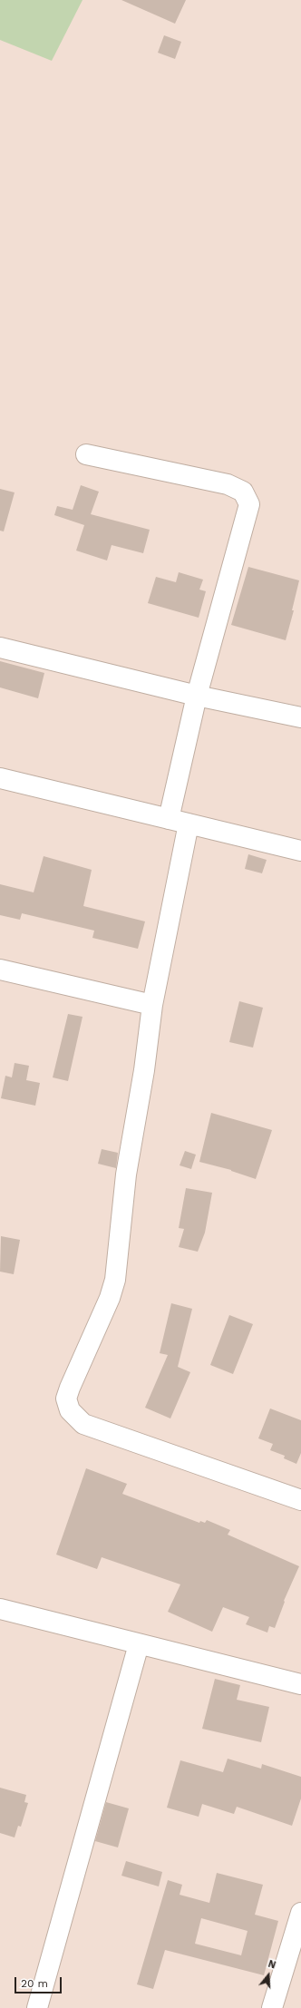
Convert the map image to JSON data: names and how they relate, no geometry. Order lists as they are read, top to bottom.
{
  "scale_bar": "20 m",
  "north": "top"
}
